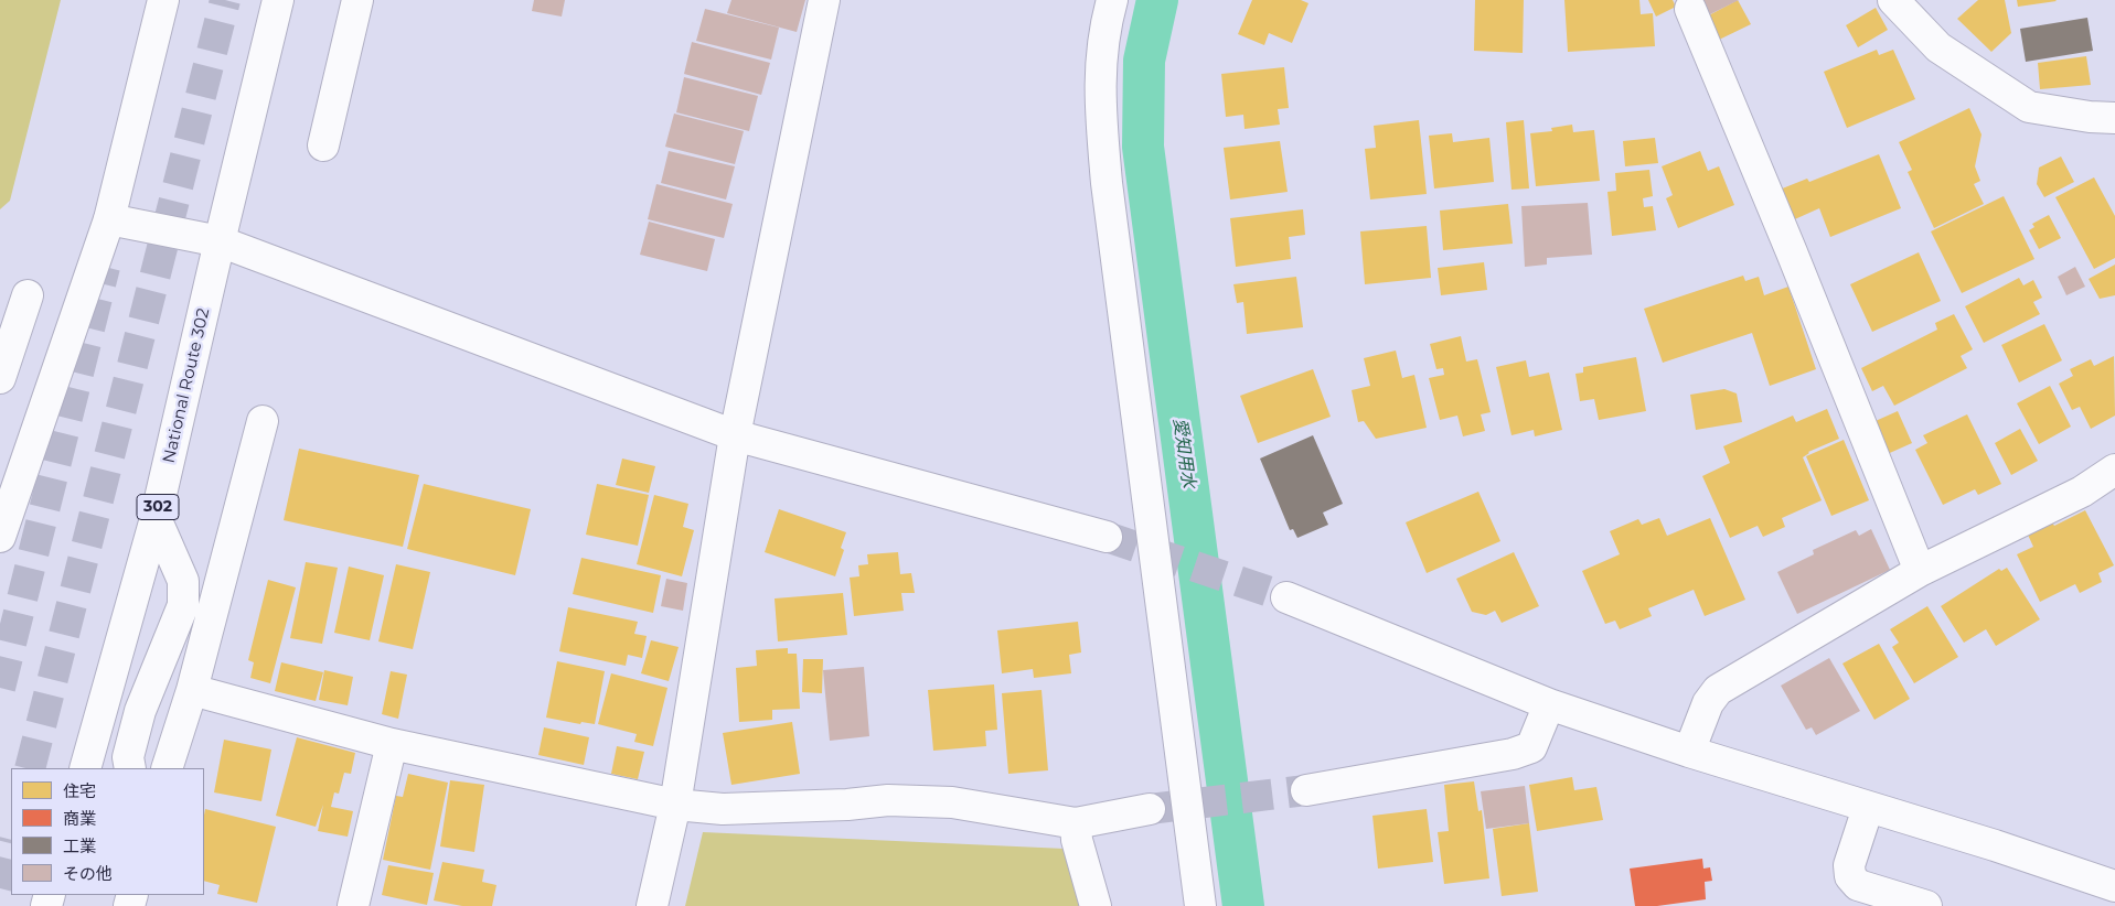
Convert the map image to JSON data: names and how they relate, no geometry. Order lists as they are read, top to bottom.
{
  "streets": {
    "main road": ["National Route 302", "302"]
  },
  "water": ["愛知用水"],
  "legend": [
    "住宅",
    "商業",
    "工業",
    "その他"
  ]
}
